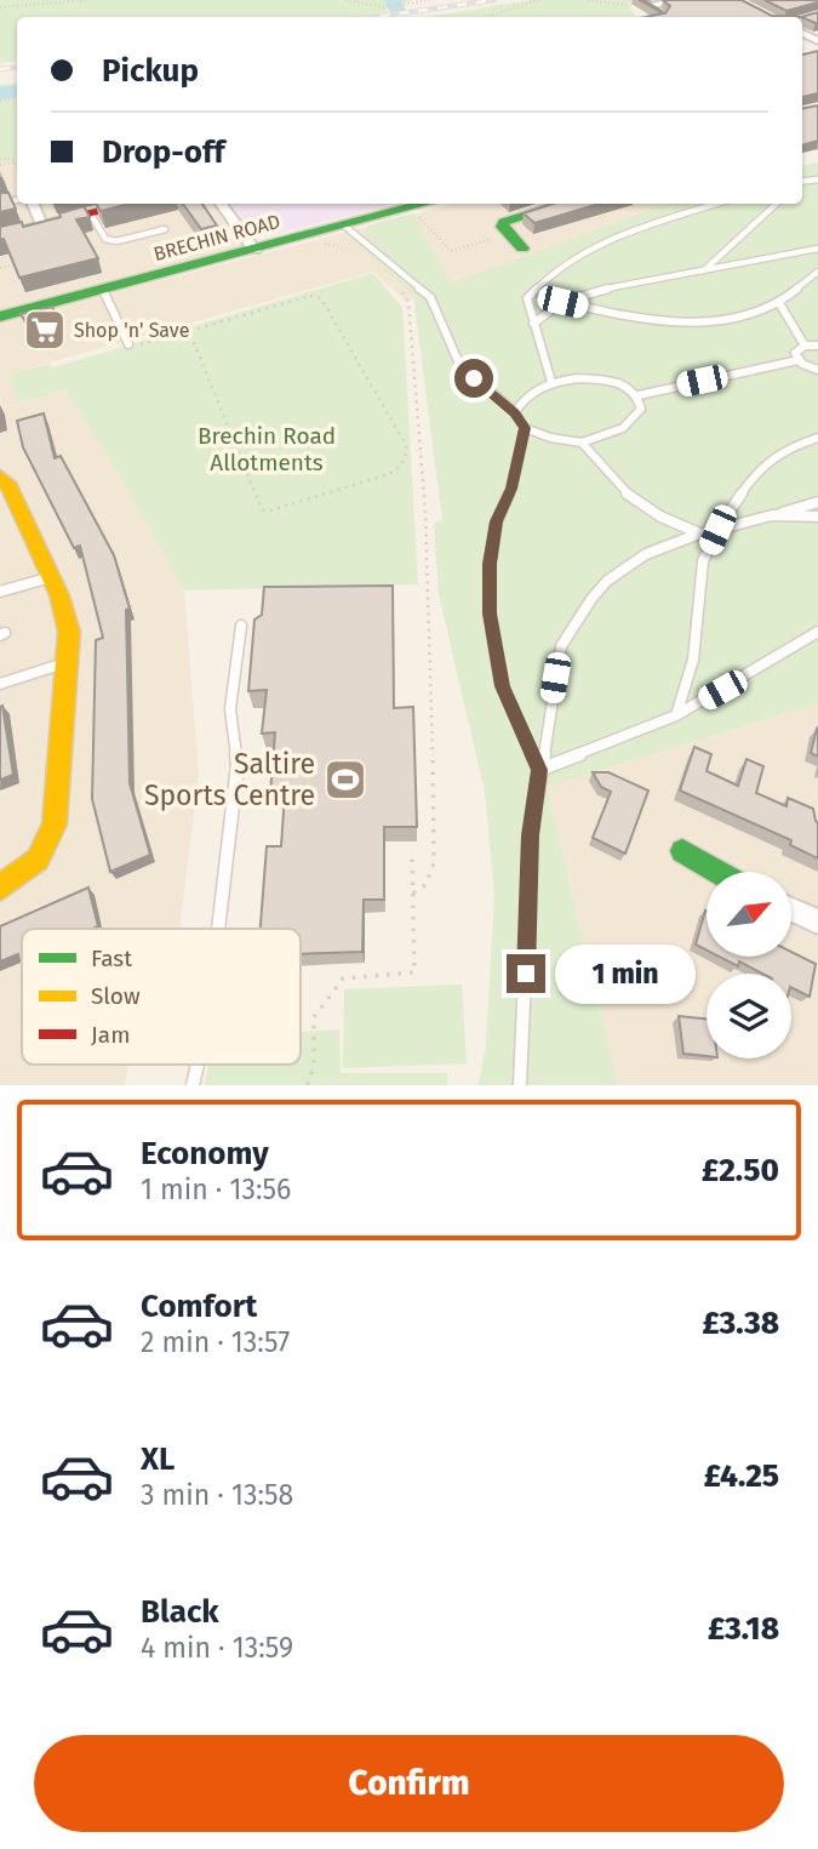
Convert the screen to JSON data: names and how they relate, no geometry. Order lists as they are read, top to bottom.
{
  "streets": {
    "street": ["BRECHIN ROAD"]
  },
  "parks": ["Brechin Road Allotments"],
  "places": {
    "supermarket": ["Shop 'n' Save"],
    "sports": ["Saltire Sports Centre"]
  },
  "legend": ["Fast", "Slow", "Jam"],
  "north": "top right",
  "page": {
    "banner": ["Pickup", "Drop-off"],
    "bubble": "1 min",
    "list": [
      {
        "name": "Economy",
        "note": "1 min · 13:56",
        "value": "£2.50"
      },
      {
        "name": "Comfort",
        "note": "2 min · 13:57",
        "value": "£3.38"
      },
      {
        "name": "XL",
        "note": "3 min · 13:58",
        "value": "£4.25"
      },
      {
        "name": "Black",
        "note": "4 min · 13:59",
        "value": "£3.18"
      }
    ],
    "buttons": "Confirm"
  }
}
